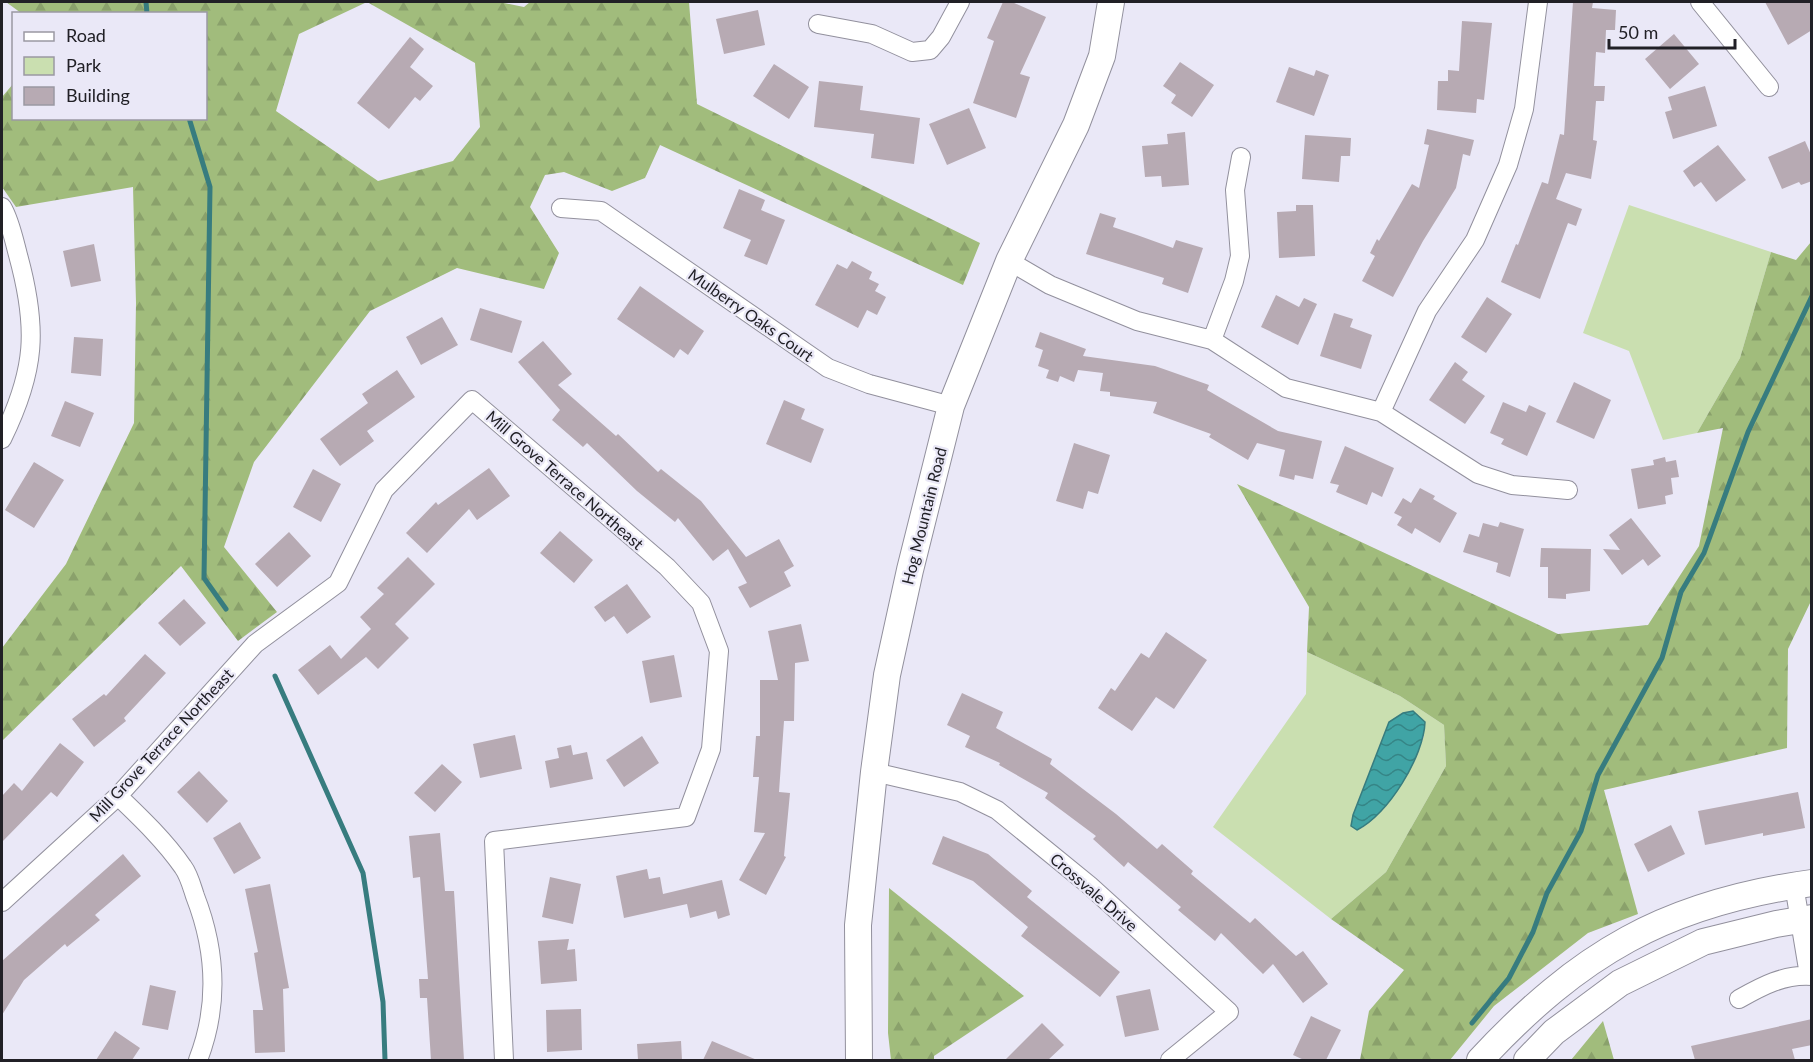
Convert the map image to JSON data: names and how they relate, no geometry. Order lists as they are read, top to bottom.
{
  "streets": {
    "street": [
      "Mulberry Oaks Court",
      "Mill Grove Terrace Northeast",
      "Hog Mountain Road",
      "Crossvale Drive"
    ]
  },
  "crossings": [
    ["Mulberry Oaks Court", "Hog Mountain Road"],
    ["Hog Mountain Road", "Crossvale Drive"]
  ],
  "legend": ["Road", "Park", "Building"],
  "scale_bar": "50 m"
}
